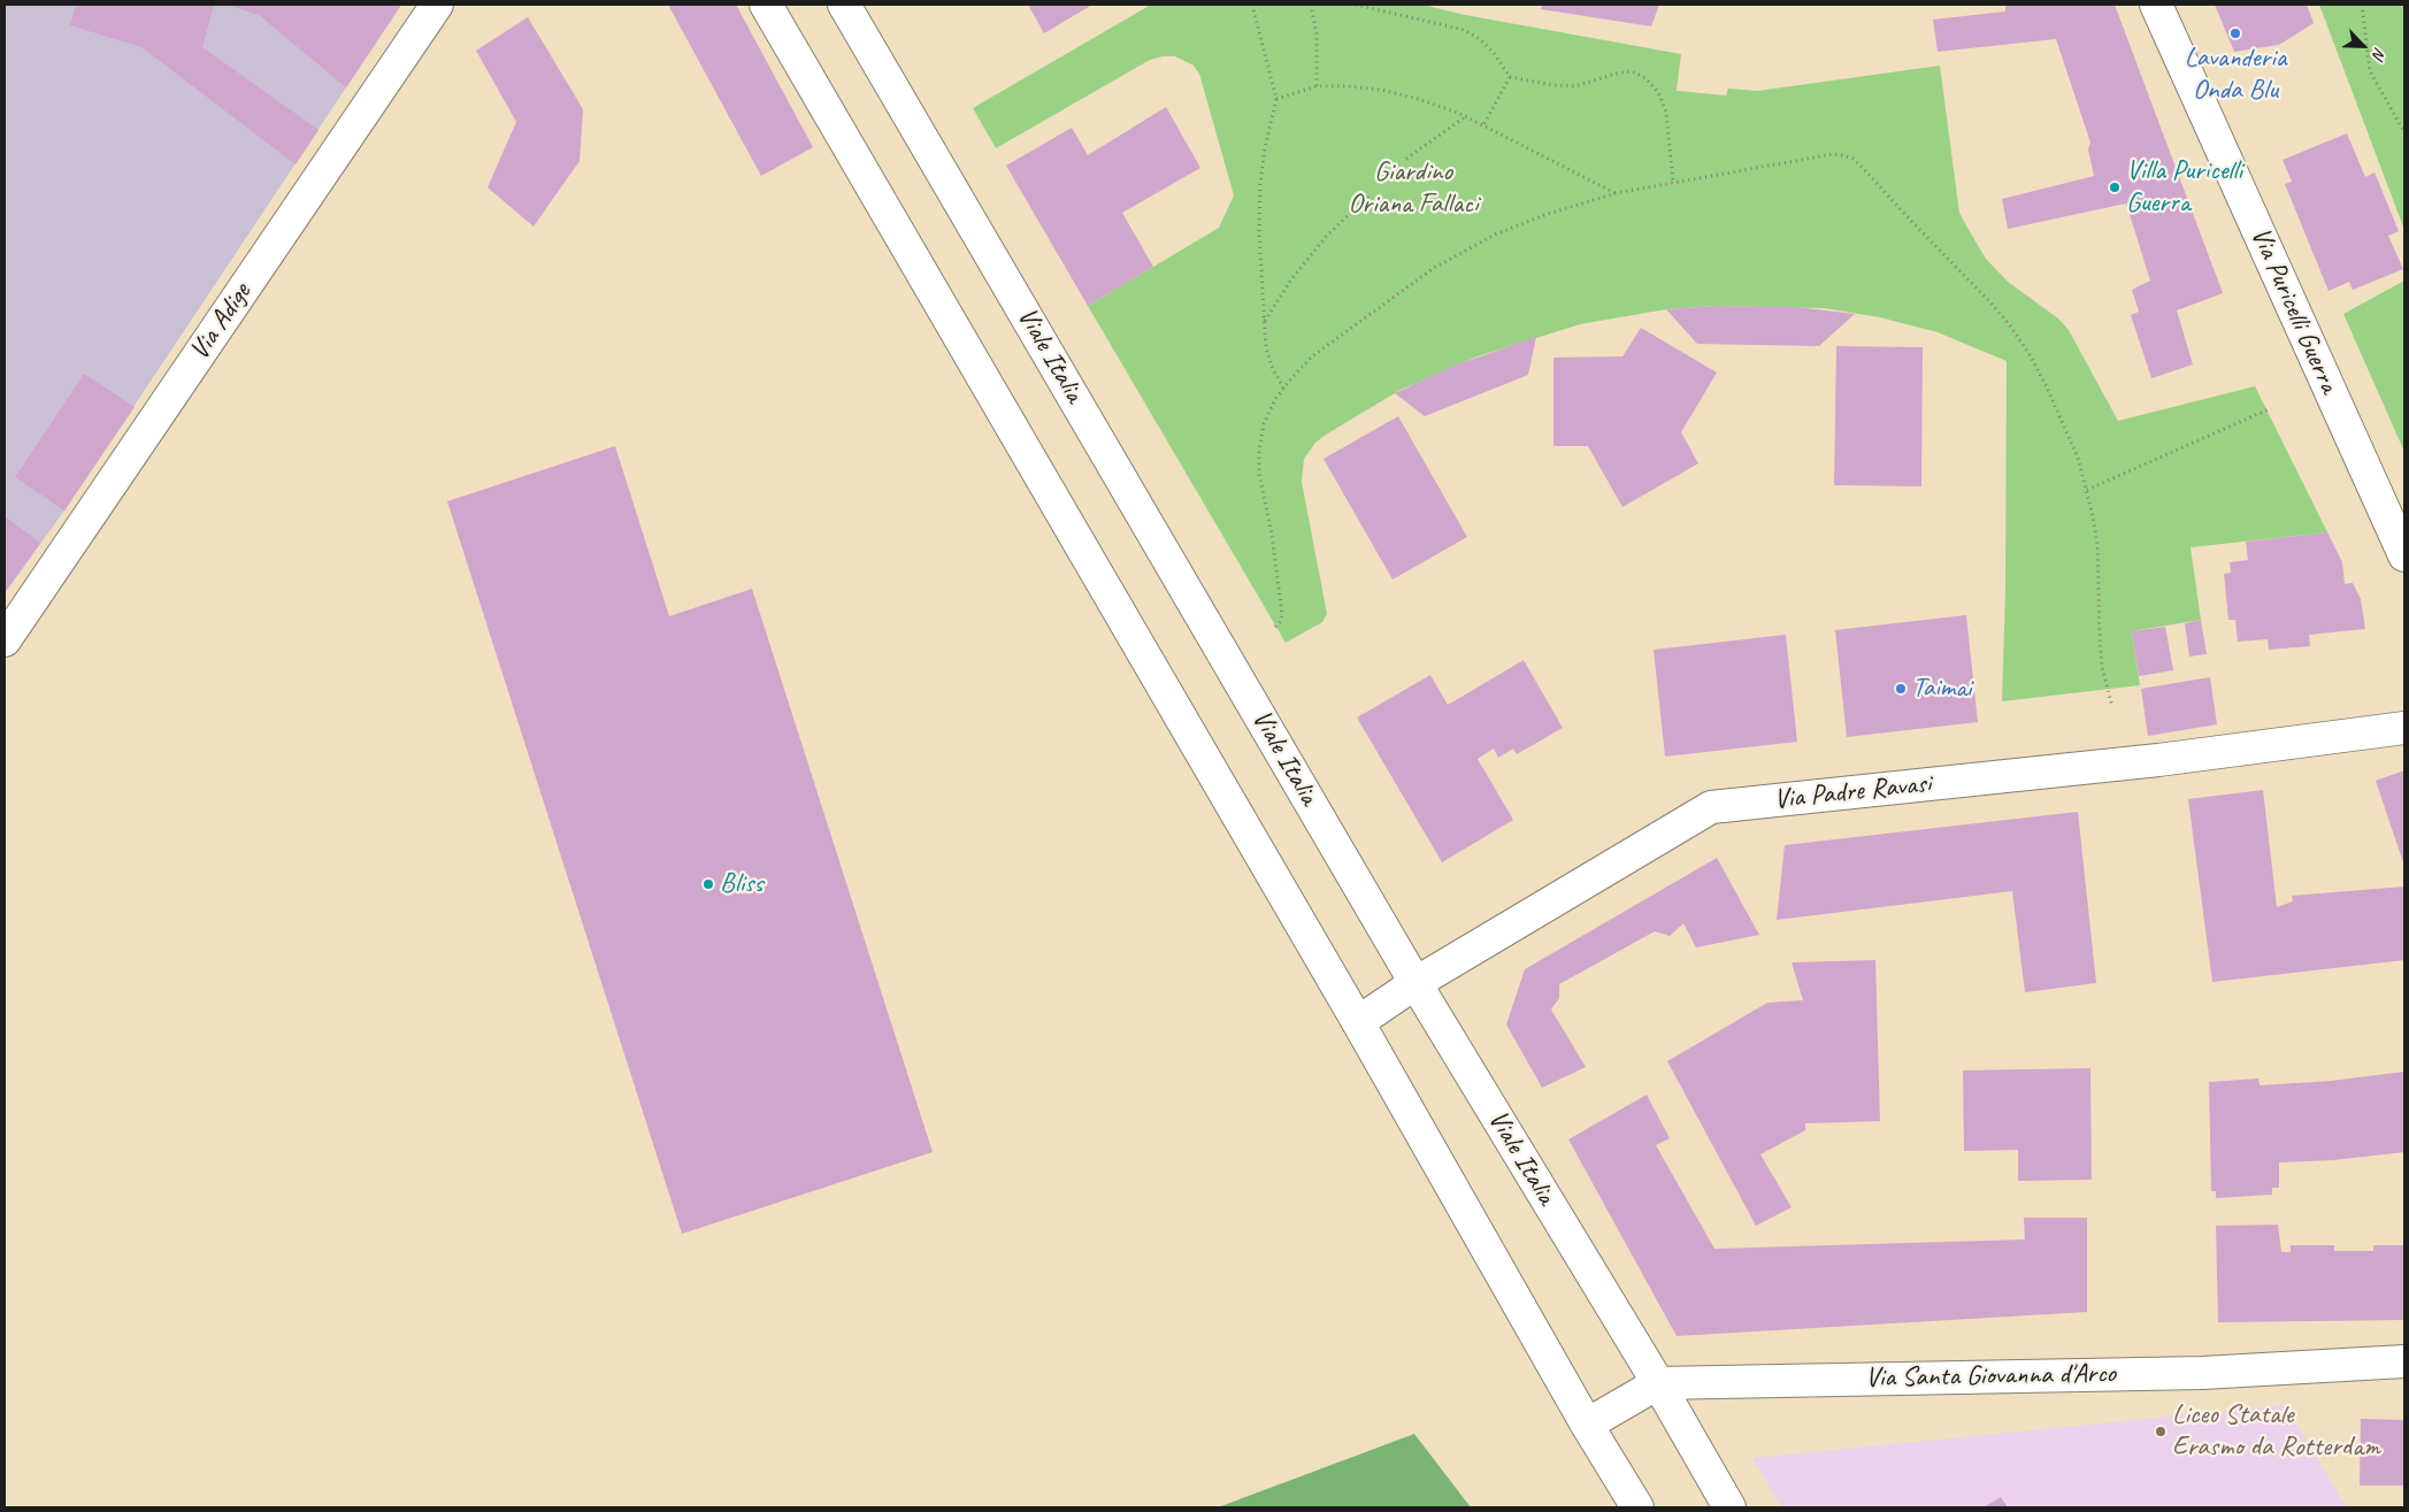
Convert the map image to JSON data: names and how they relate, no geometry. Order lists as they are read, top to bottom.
{
  "streets": {
    "main road": [
      "Via Puricelli Guerra",
      "Via Adige",
      "Viale Italia",
      "Via Padre Ravasi",
      "Via Santa Giovanna d'Arco"
    ]
  },
  "crossings": [
    ["Viale Italia", "Via Padre Ravasi"],
    ["Viale Italia", "Via Santa Giovanna d'Arco"]
  ],
  "parks": ["Giardino Oriana Fallaci"],
  "places": [
    "Lavanderia Onda Blu",
    "Villa Puricelli Guerra",
    "Taimai",
    "Bliss",
    "Liceo Statale Erasmo da Rotterdam"
  ],
  "north": "bottom right"
}
